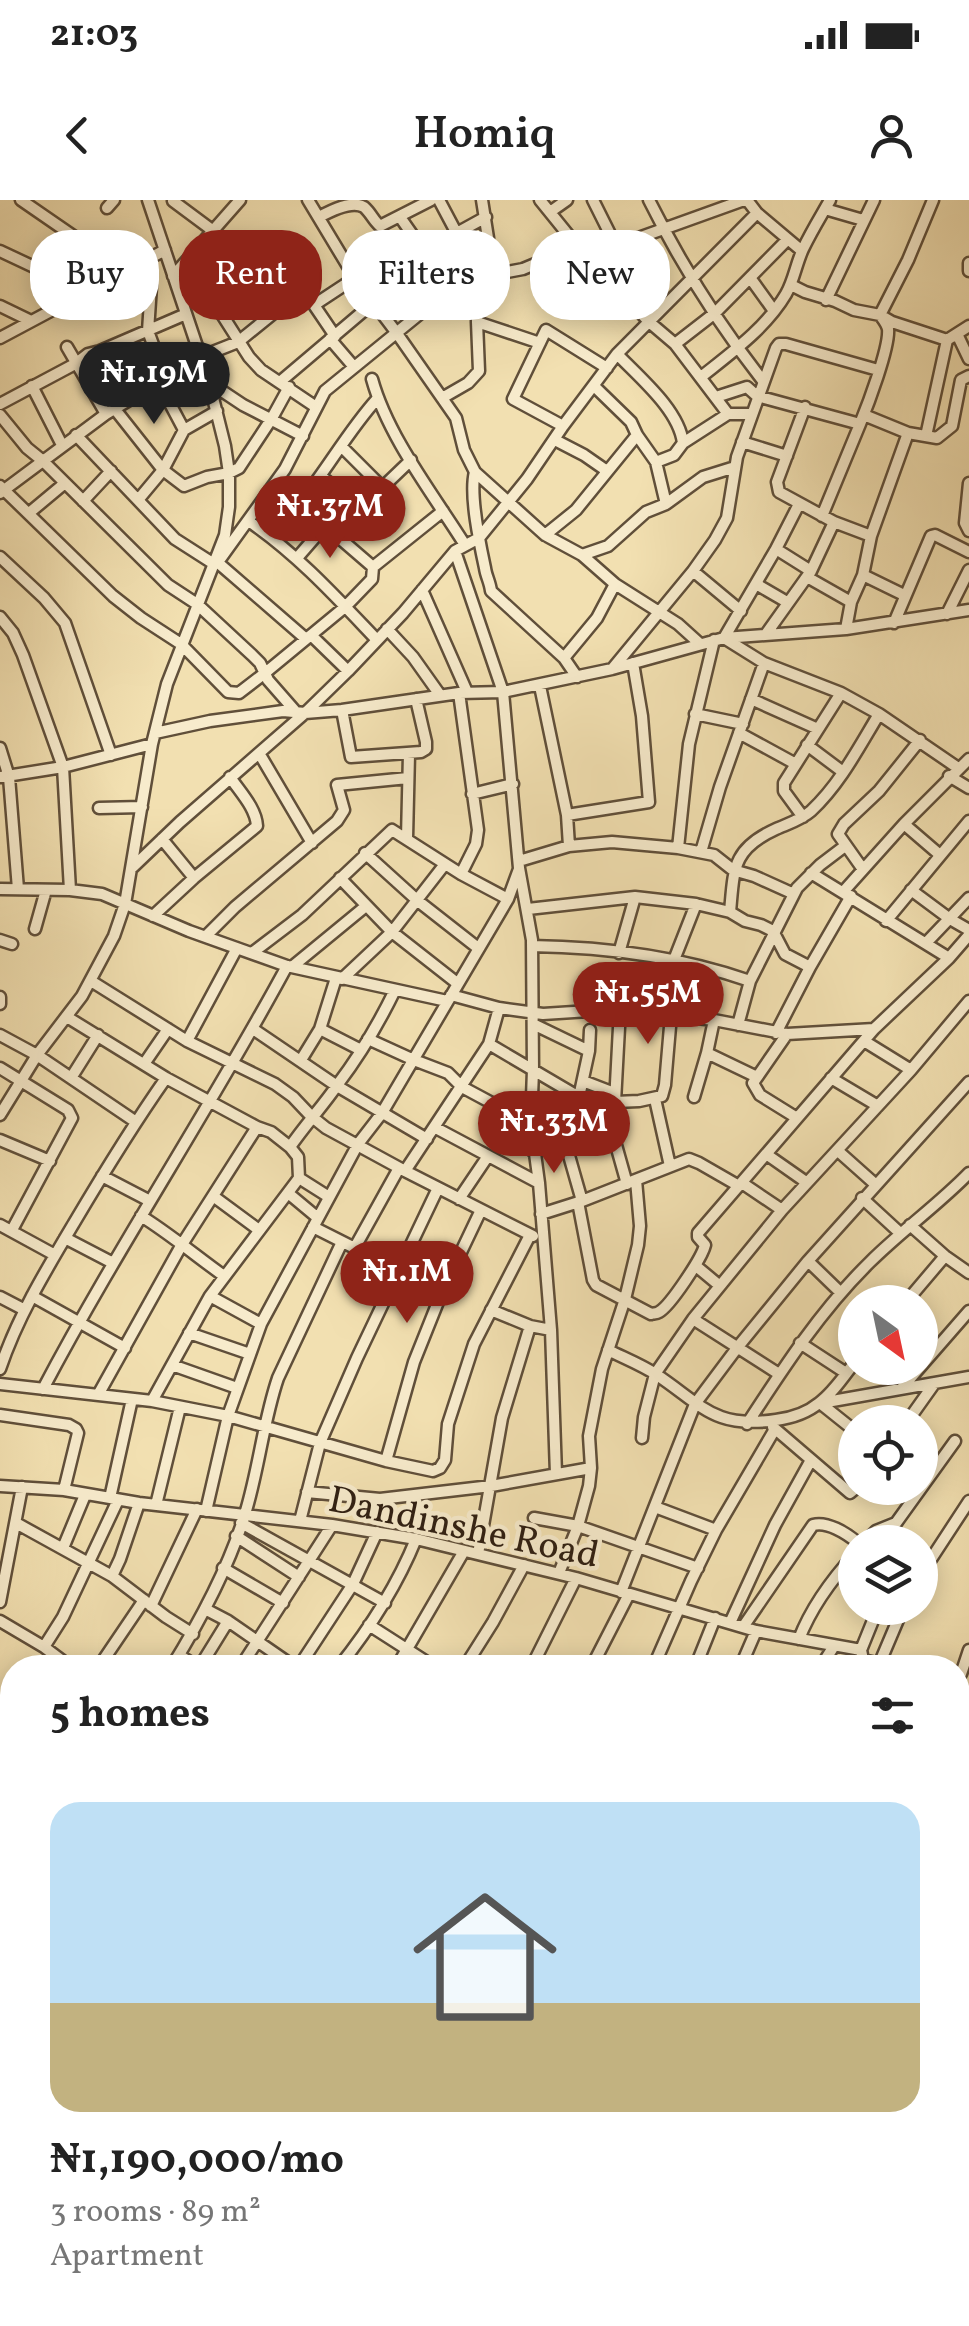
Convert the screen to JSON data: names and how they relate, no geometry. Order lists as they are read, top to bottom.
{
  "streets": {
    "street": ["Dandinshe Road"]
  },
  "north": "bottom right",
  "page": {
    "status": "21:03",
    "header": "Homiq",
    "chip": [
      "Buy",
      "Rent",
      "Filters",
      "New"
    ],
    "price": [
      "₦1.19M",
      "₦1.37M",
      "₦1.55M",
      "₦1.33M",
      "₦1.1M"
    ],
    "heading": "5 homes",
    "list": [
      {
        "name": "₦1,190,000/mo",
        "note": "3 rooms · 89 m² · Apartment"
      }
    ]
  }
}
